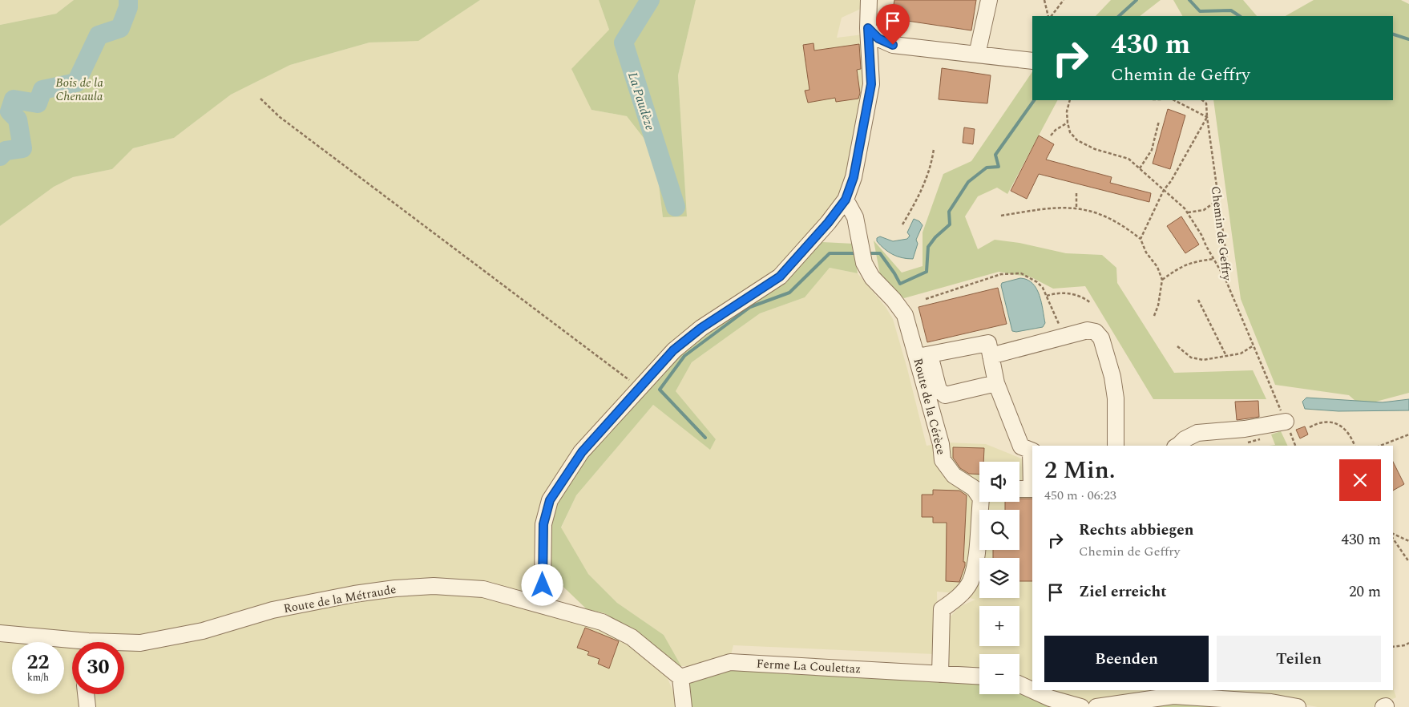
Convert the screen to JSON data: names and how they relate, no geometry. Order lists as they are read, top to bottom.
{
  "streets": {
    "street": ["Route de la Cérèce", "Route de la Métraude", "Ferme La Coulettaz"],
    "path": ["Chemin de Geffry"]
  },
  "crossings": [
    ["Route de la Cérèce", "Ferme La Coulettaz"],
    ["Route de la Métraude", "Ferme La Coulettaz"]
  ],
  "water": ["La Paudèze"],
  "parks": ["Bois de la Chenaula"],
  "page": {
    "turn": ["430 m", "Chemin de Geffry"],
    "heading": ["2 Min.", "450 m · 06:23"],
    "map_buttons": ["+", "−"],
    "list": [
      {
        "name": "Rechts abbiegen",
        "note": "Chemin de Geffry",
        "value": "430 m"
      },
      {
        "name": "Ziel erreicht",
        "value": "20 m"
      }
    ],
    "buttons": ["Beenden", "Teilen"],
    "speed": "22 km/h",
    "limit": "30"
  }
}
